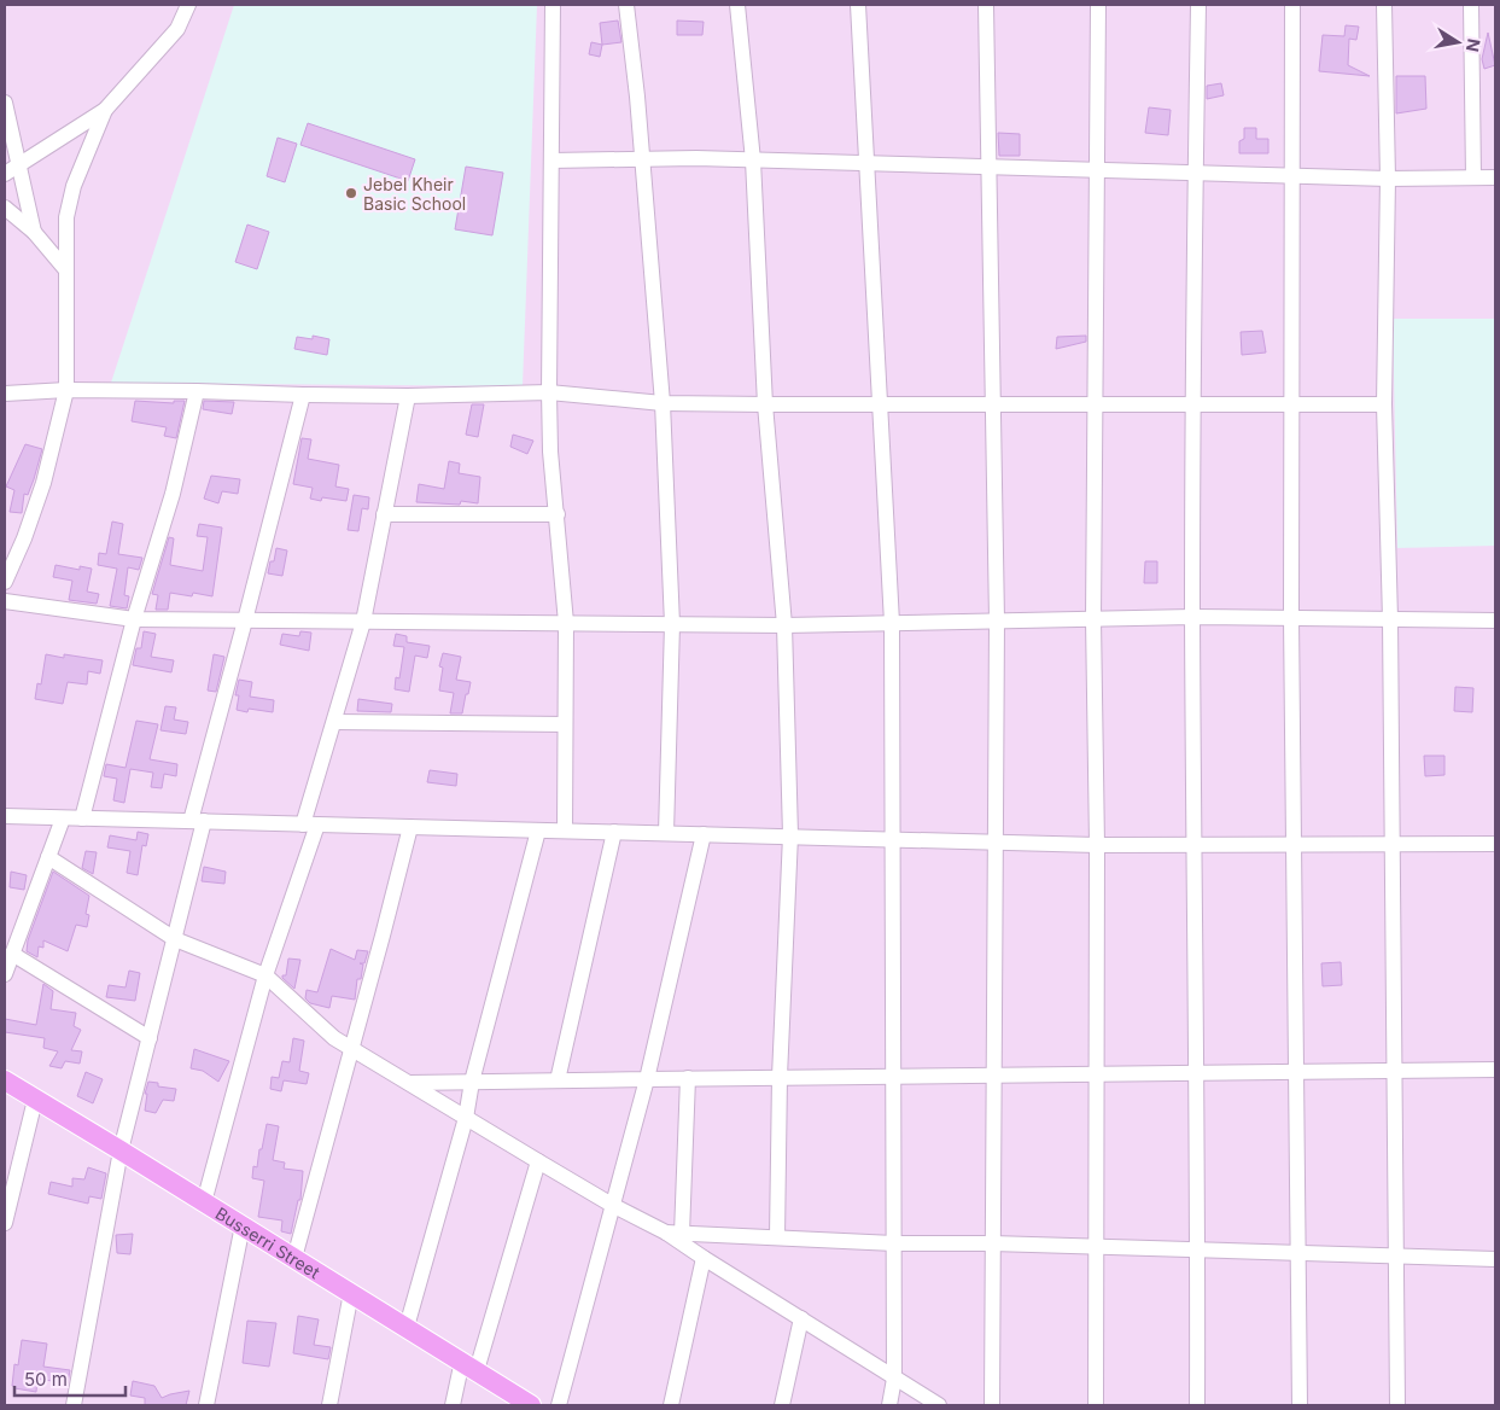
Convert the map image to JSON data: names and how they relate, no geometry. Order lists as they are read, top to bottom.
{
  "streets": {
    "main road": ["Busserri Street"]
  },
  "places": ["Jebel Kheir Basic School"],
  "scale_bar": "50 m",
  "north": "right"
}
